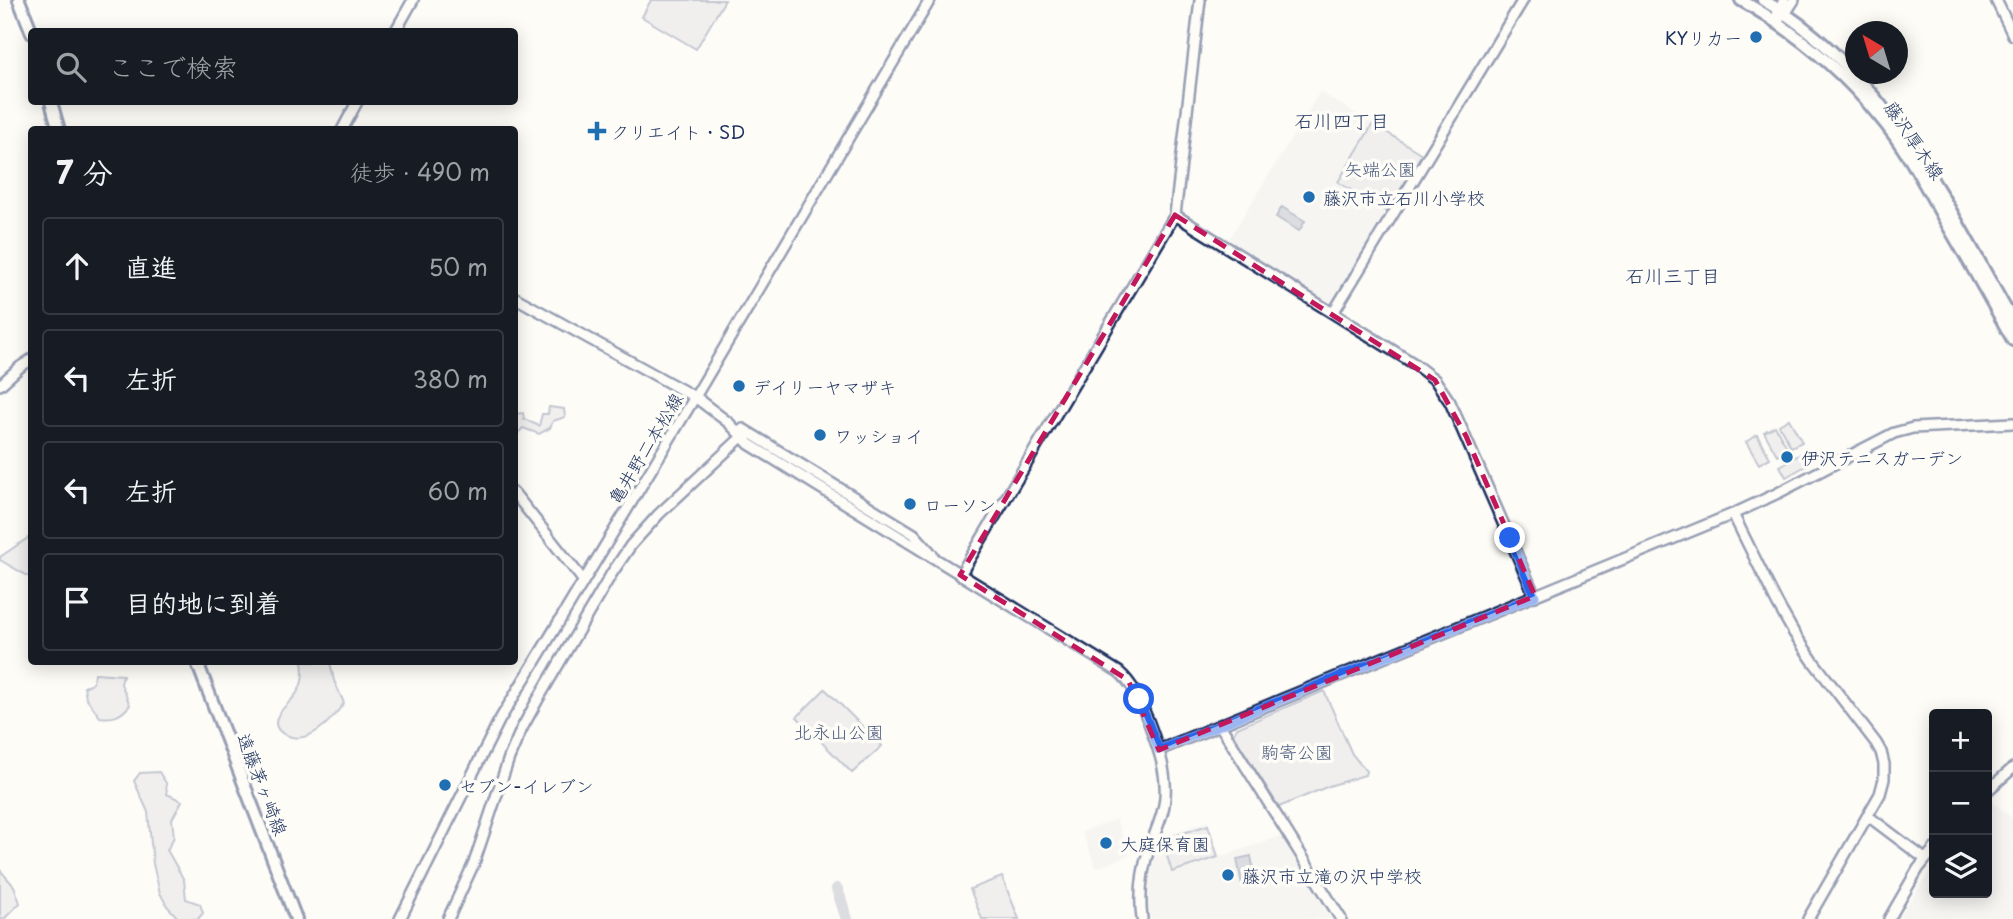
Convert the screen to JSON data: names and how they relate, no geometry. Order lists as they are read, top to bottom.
{
  "streets": {
    "main road": ["藤沢厚木線", "遠藤茅ヶ崎線"],
    "street": ["亀井野二本松線"]
  },
  "districts": ["石川四丁目", "石川三丁目"],
  "parks": ["矢端公園", "北永山公園", "駒寄公園"],
  "places": {
    "other": [
      "KYリカー",
      "藤沢市立石川小学校",
      "デイリーヤマザキ",
      "ワッショイ",
      "伊沢テニスガーデン",
      "ローソン",
      "セブン-イレブン",
      "大庭保育園",
      "藤沢市立滝の沢中学校"
    ],
    "health": ["クリエイト・SD"]
  },
  "north": "top left",
  "page": {
    "search": "ここで検索",
    "heading": ["7 分", "徒歩 · 490 m"],
    "list": [
      ["直進", "50 m"],
      ["左折", "380 m"],
      ["左折", "60 m"],
      "目的地に到着"
    ],
    "map_buttons": ["+", "−"]
  }
}
